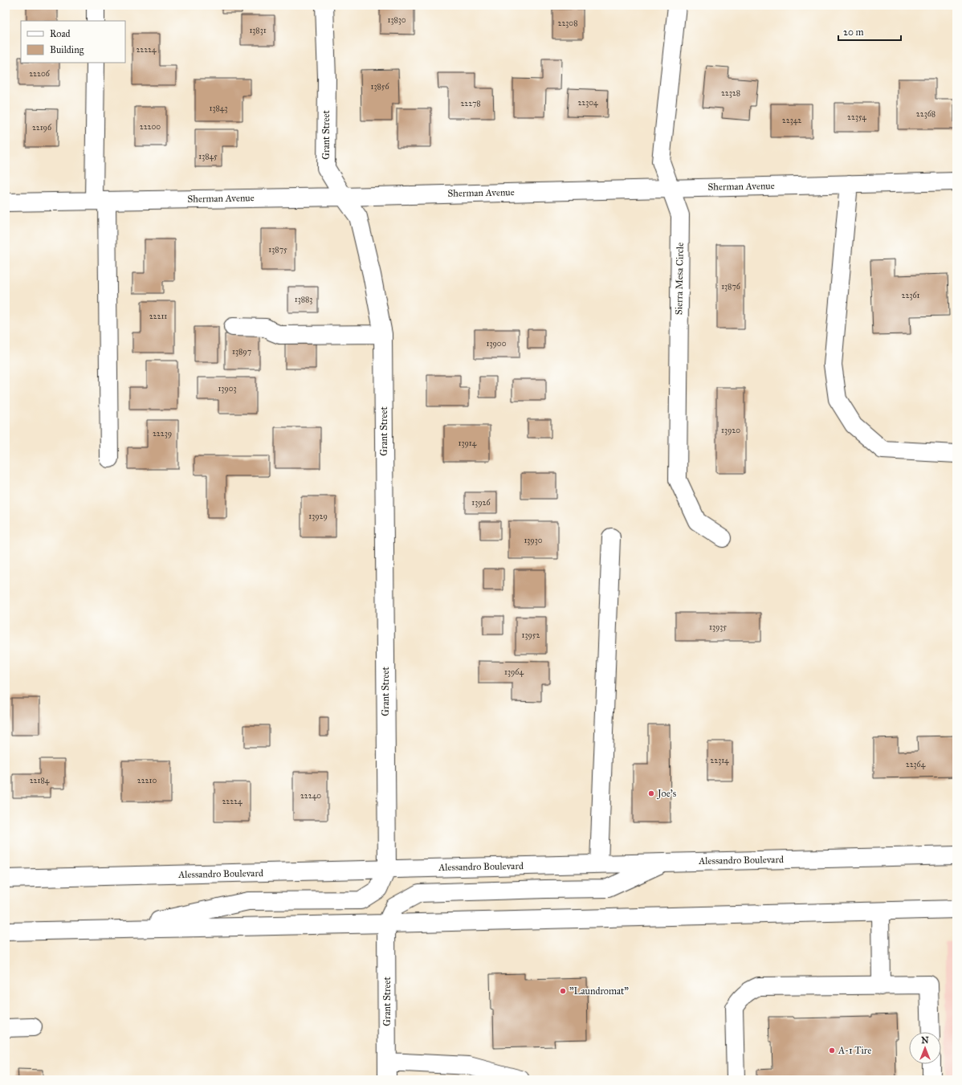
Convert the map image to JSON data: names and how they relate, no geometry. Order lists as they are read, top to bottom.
{
  "streets": {
    "street": [
      "Grant Street",
      "Sherman Avenue",
      "Sierra Mesa Circle",
      "Alessandro Boulevard"
    ]
  },
  "crossings": [
    ["Grant Street", "Sherman Avenue"],
    ["Grant Street", "Alessandro Boulevard"],
    ["Sherman Avenue", "Sierra Mesa Circle"]
  ],
  "places": ["Joe's", "\"Laundromat\"", "A-1 Tire"],
  "house_numbers": [
    "13830",
    "22308",
    "13831",
    "22224",
    "22206",
    "13856",
    "22328",
    "22304",
    "22278",
    "13843",
    "22368",
    "22354",
    "22342",
    "22200",
    "22196",
    "13845",
    "13875",
    "13876",
    "22361",
    "13883",
    "22211",
    "13900",
    "13897",
    "13903",
    "13920",
    "22239",
    "13914",
    "13926",
    "13929",
    "13930",
    "13935",
    "13952",
    "13964",
    "22314",
    "22364",
    "22184",
    "22210",
    "22240",
    "22224"
  ],
  "legend": ["Road", "Building"],
  "scale_bar": "20 m",
  "north": "top"
}
